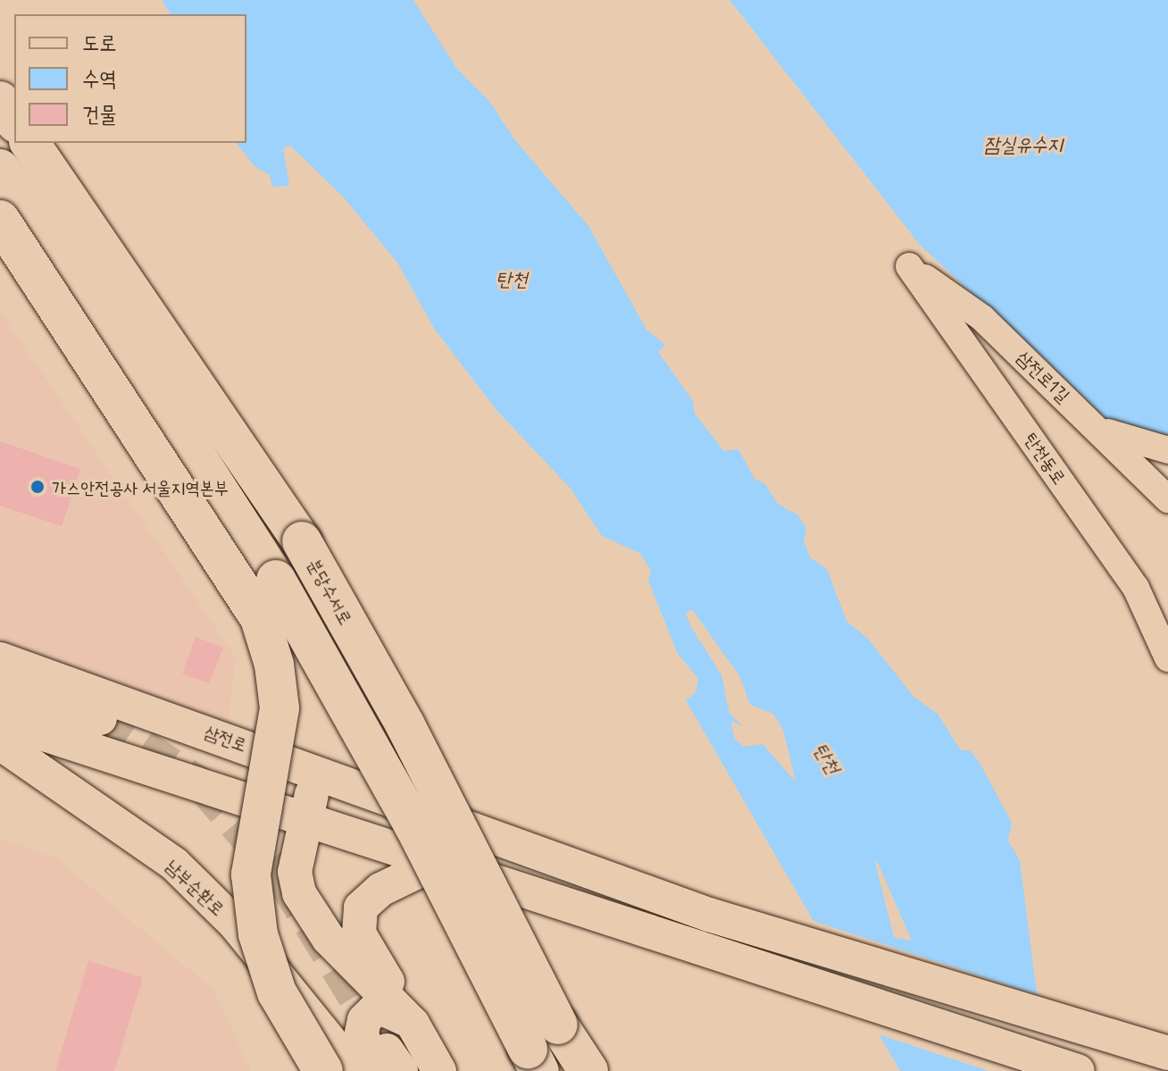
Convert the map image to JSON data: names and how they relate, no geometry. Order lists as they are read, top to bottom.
{
  "streets": {
    "highway": ["분당수서로"],
    "main road": ["삼전로", "남부순환로"],
    "street": ["삼전로1길", "탄천동로"]
  },
  "crossings": [
    ["삼전로1길", "탄천동로"]
  ],
  "water": ["잠실유수지", "탄천"],
  "places": ["가스안전공사 서울지역본부"],
  "legend": ["도로", "수역", "건물"]
}
